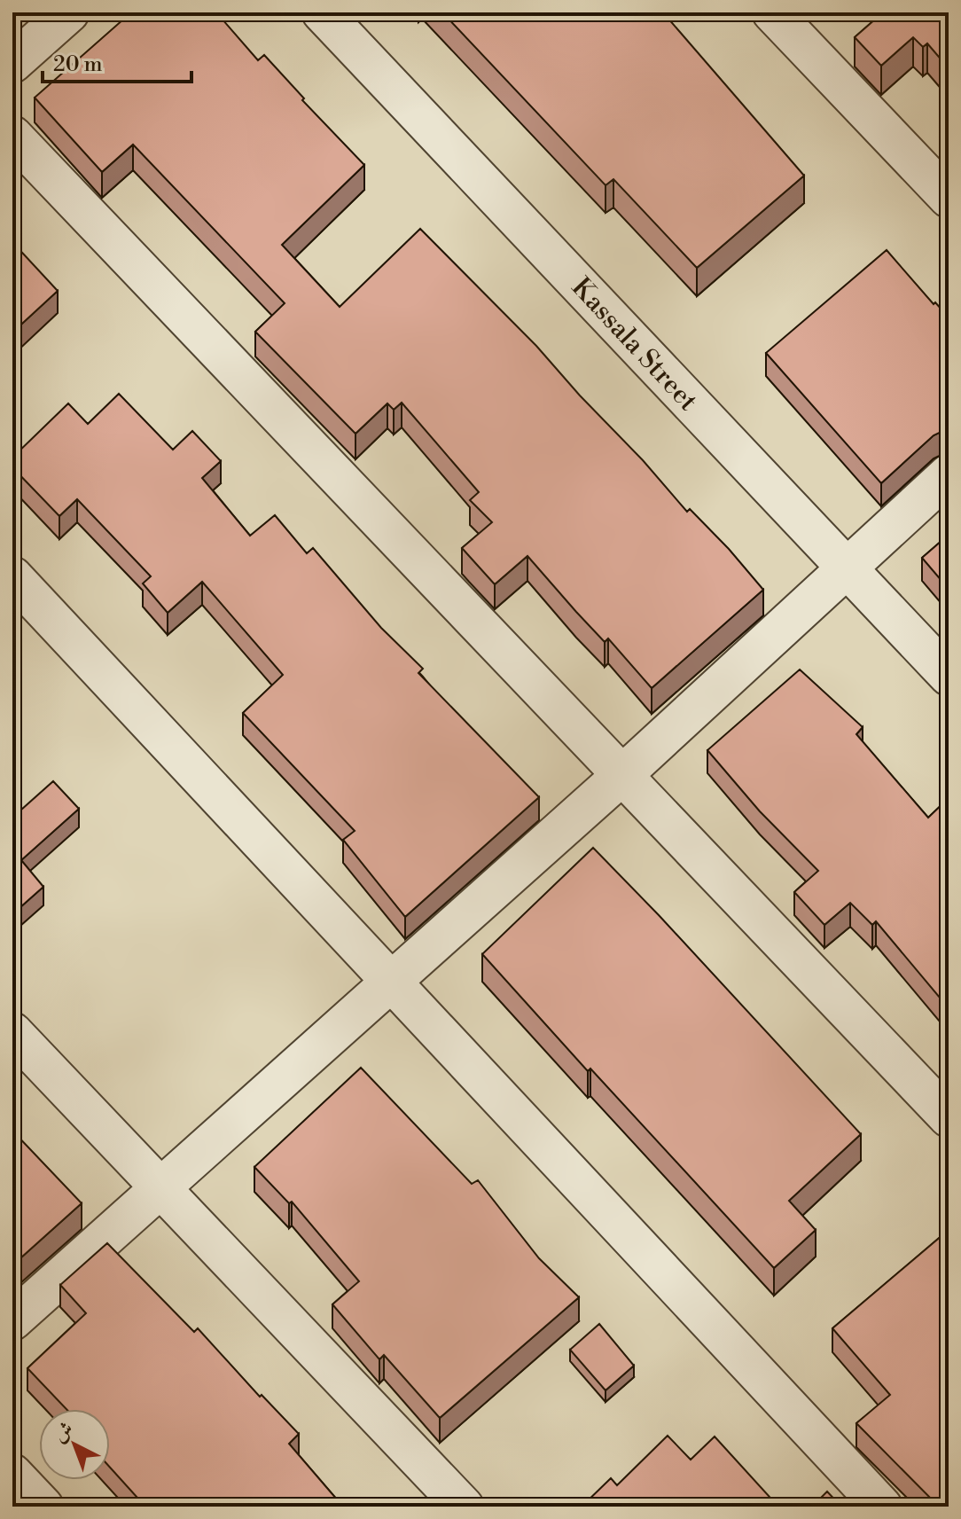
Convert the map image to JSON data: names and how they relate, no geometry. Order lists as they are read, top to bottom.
{
  "streets": {
    "street": ["Kassala Street"]
  },
  "scale_bar": "20 m",
  "north": "top left"
}
